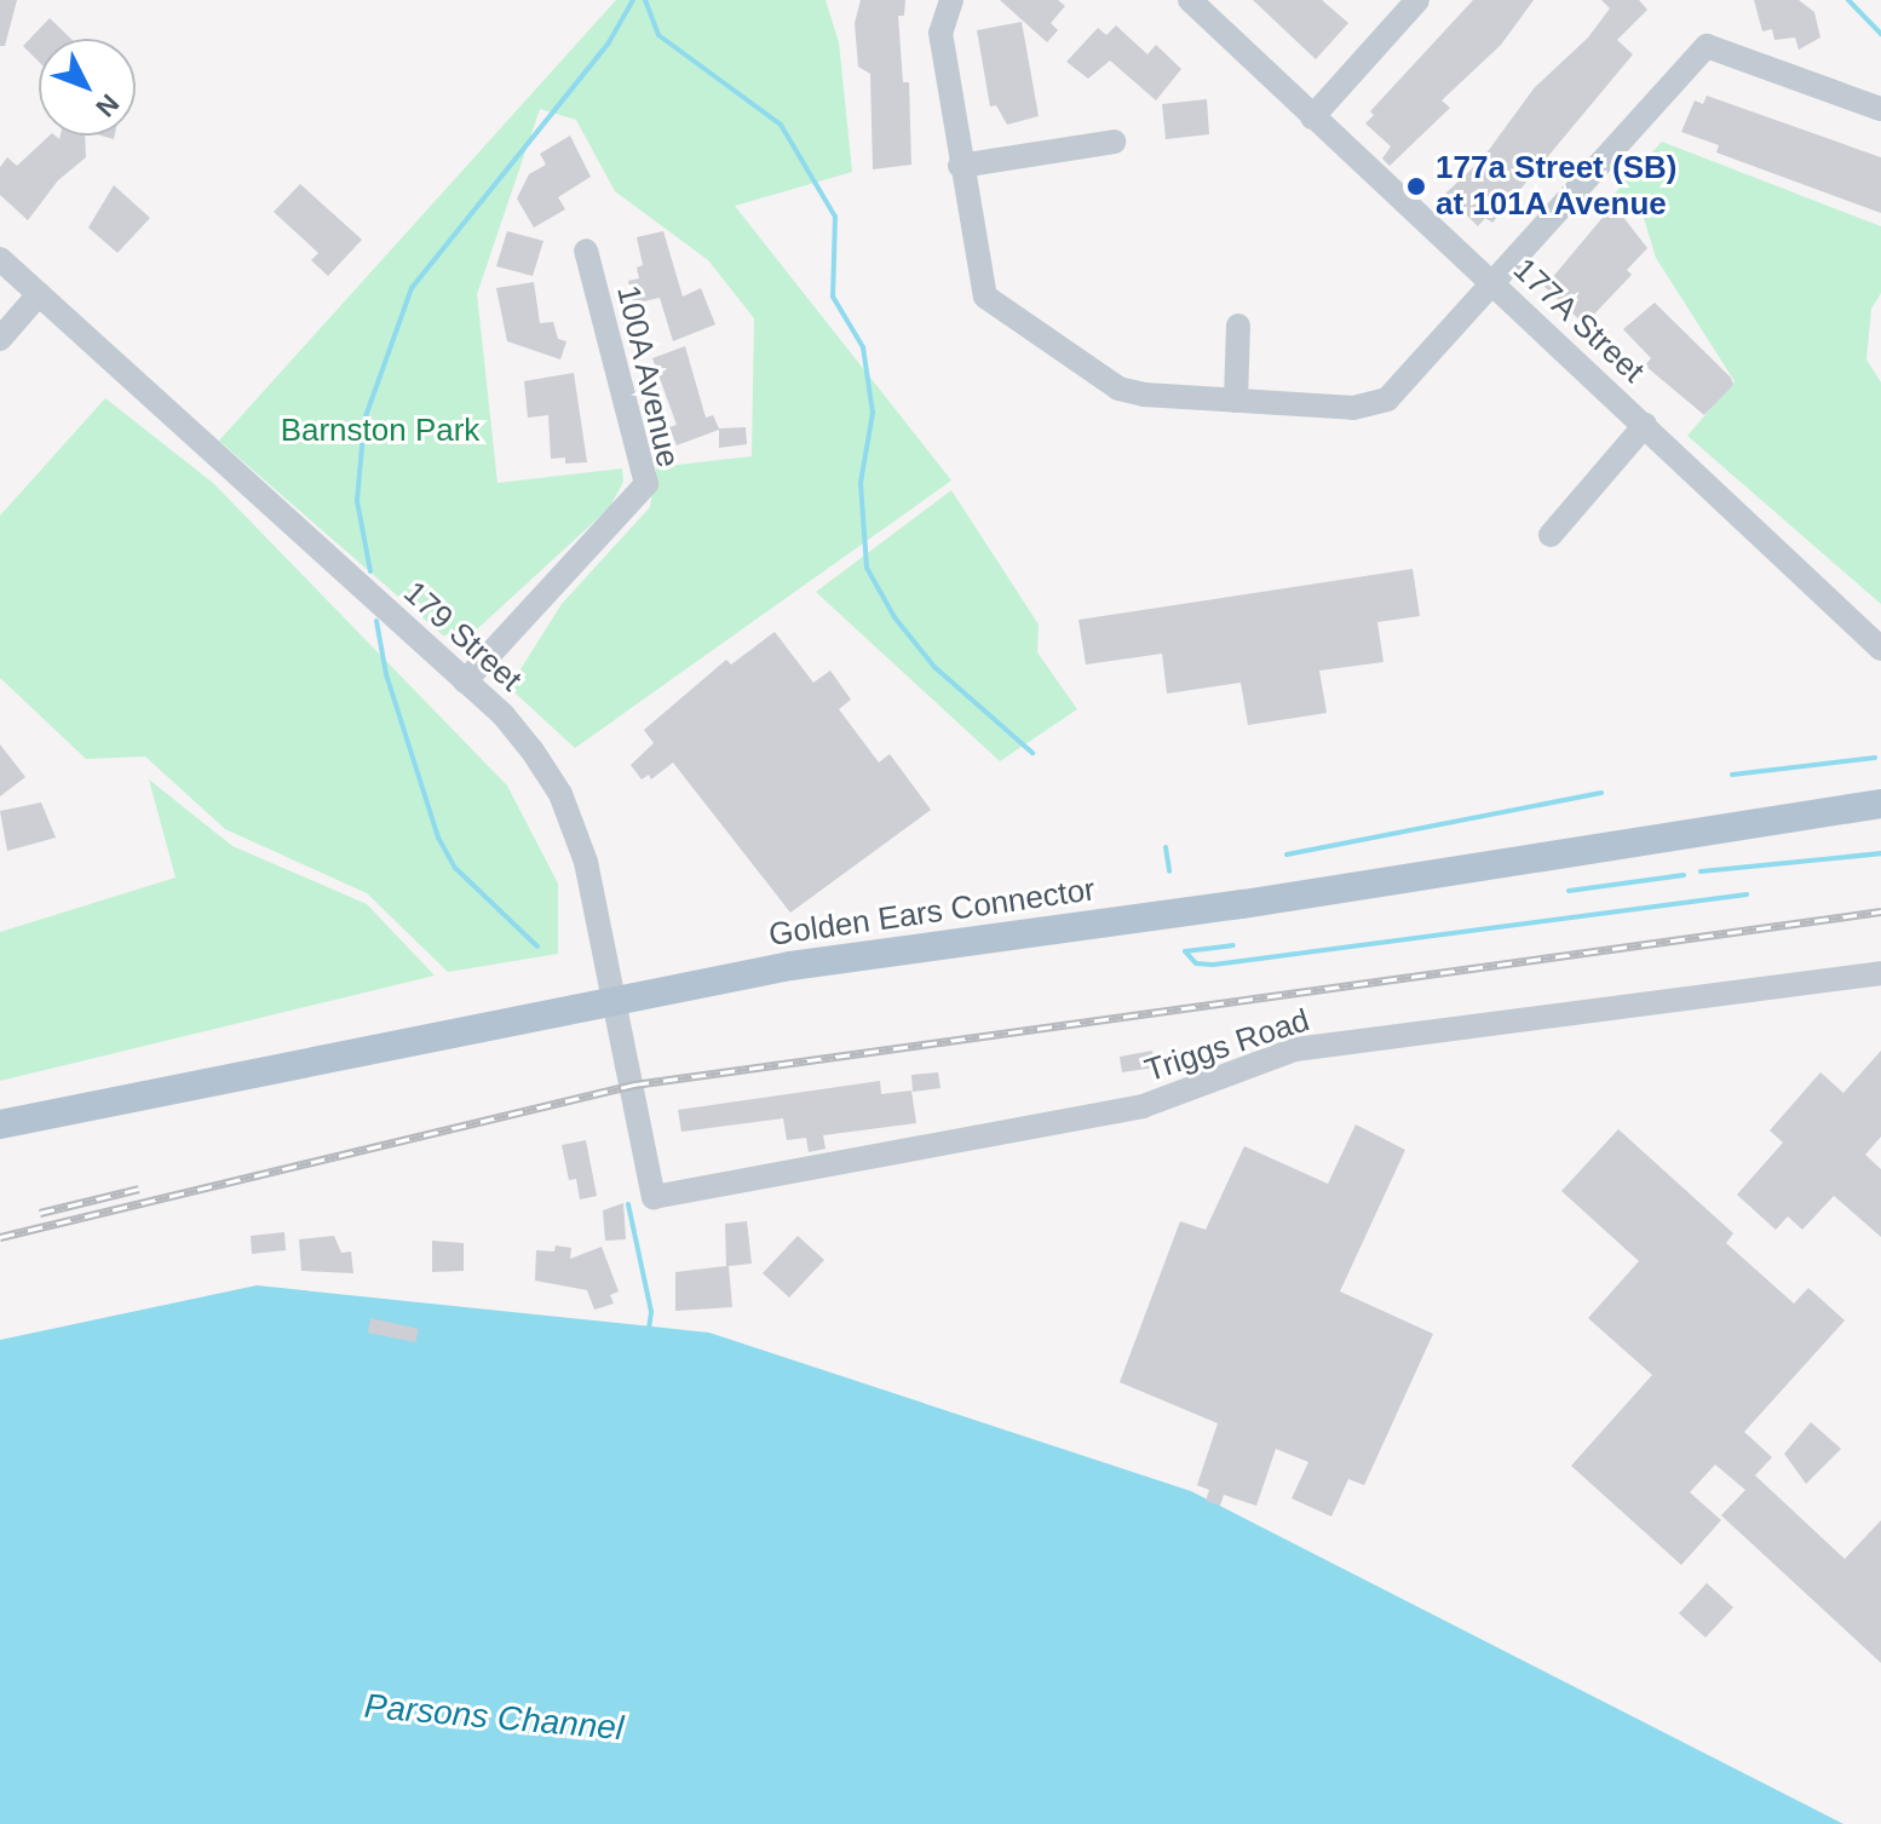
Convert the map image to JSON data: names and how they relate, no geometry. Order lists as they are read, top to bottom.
{
  "streets": {
    "main road": ["Golden Ears Connector"],
    "street": [
      "177A Street",
      "100A Avenue",
      "179 Street",
      "Triggs Road"
    ]
  },
  "crossings": [
    ["100A Avenue", "179 Street"],
    ["179 Street", "Golden Ears Connector"],
    ["179 Street", "Triggs Road"]
  ],
  "water": ["Parsons Channel"],
  "parks": ["Barnston Park"],
  "places": ["177a Street (SB) at 101A Avenue"],
  "north": "bottom right"
}
